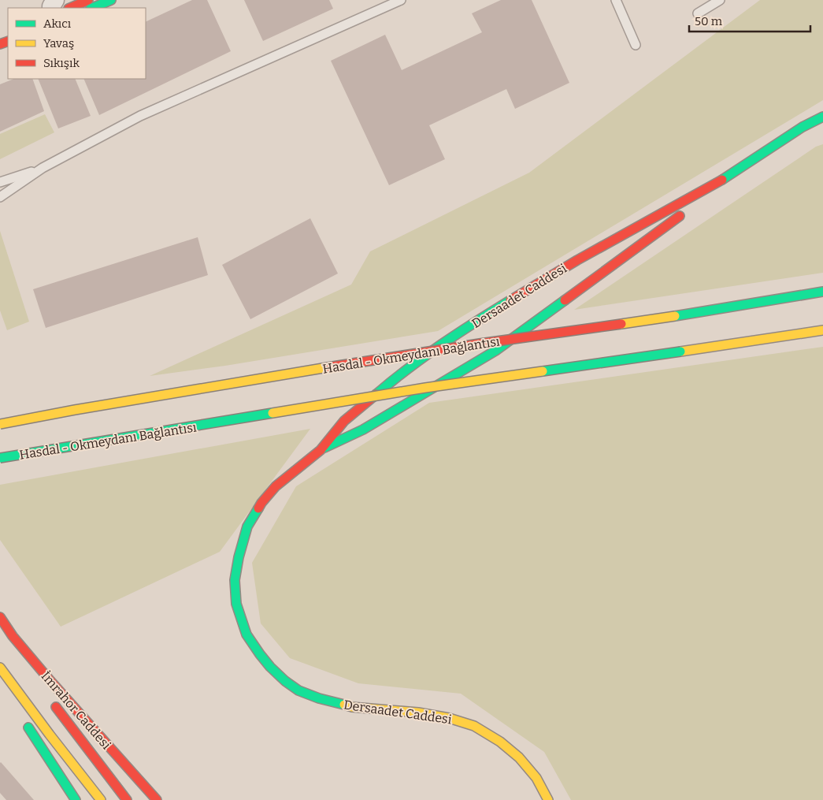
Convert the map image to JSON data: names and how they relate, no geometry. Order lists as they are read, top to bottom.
{
  "streets": {
    "main road": ["Dersaadet Caddesi", "Hasdal - Okmeydanı Bağlantısı", "İmrahor Caddesi"]
  },
  "legend": ["Akıcı", "Yavaş", "Sıkışık"],
  "scale_bar": "50 m"
}
